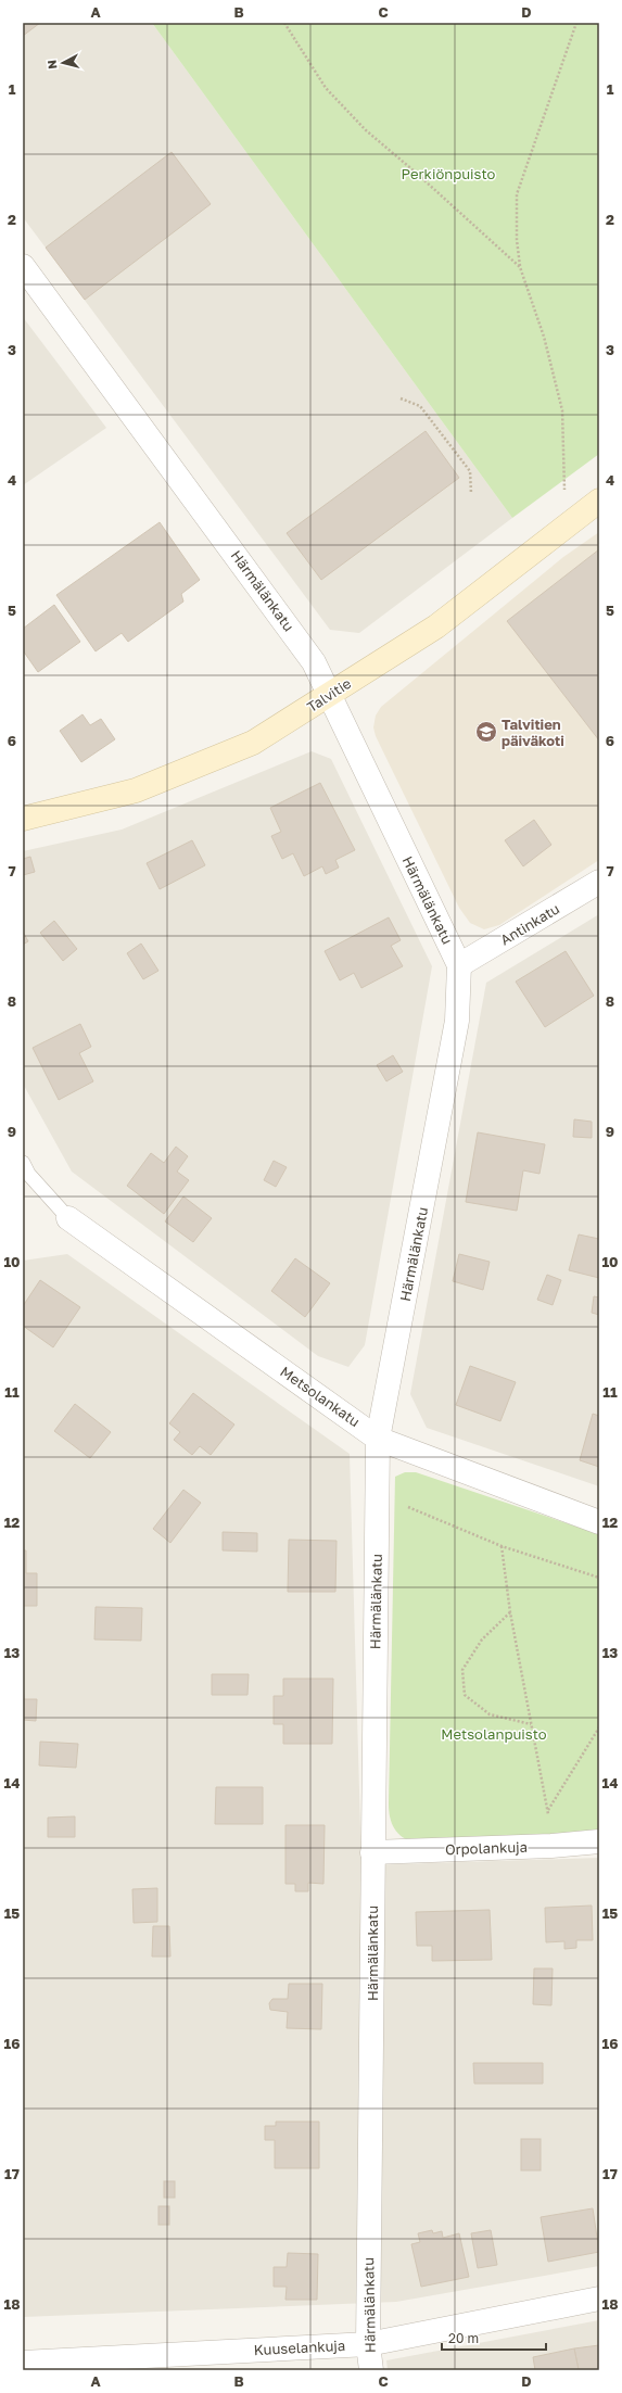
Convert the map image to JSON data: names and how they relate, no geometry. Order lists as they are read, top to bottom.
{
  "streets": {
    "street": [
      "Härmälänkatu",
      "Talvitie",
      "Antinkatu",
      "Metsolankatu",
      "Orpolankuja",
      "Kuuselankuja"
    ]
  },
  "crossings": [
    ["Härmälänkatu", "Talvitie"],
    ["Härmälänkatu", "Antinkatu"],
    ["Härmälänkatu", "Metsolankatu"],
    ["Härmälänkatu", "Orpolankuja"],
    ["Härmälänkatu", "Kuuselankuja"]
  ],
  "parks": ["Perkiönpuisto", "Metsolanpuisto"],
  "places": {
    "school or university": ["Talvitien päiväkoti"]
  },
  "scale_bar": "20 m",
  "north": "left",
  "grid": {
    "columns": [
      "A",
      "B",
      "C",
      "D"
    ],
    "rows": [
      "1",
      "2",
      "3",
      "4",
      "5",
      "6",
      "7",
      "8",
      "9",
      "10",
      "11",
      "12",
      "13",
      "14",
      "15",
      "16",
      "17",
      "18"
    ]
  }
}
